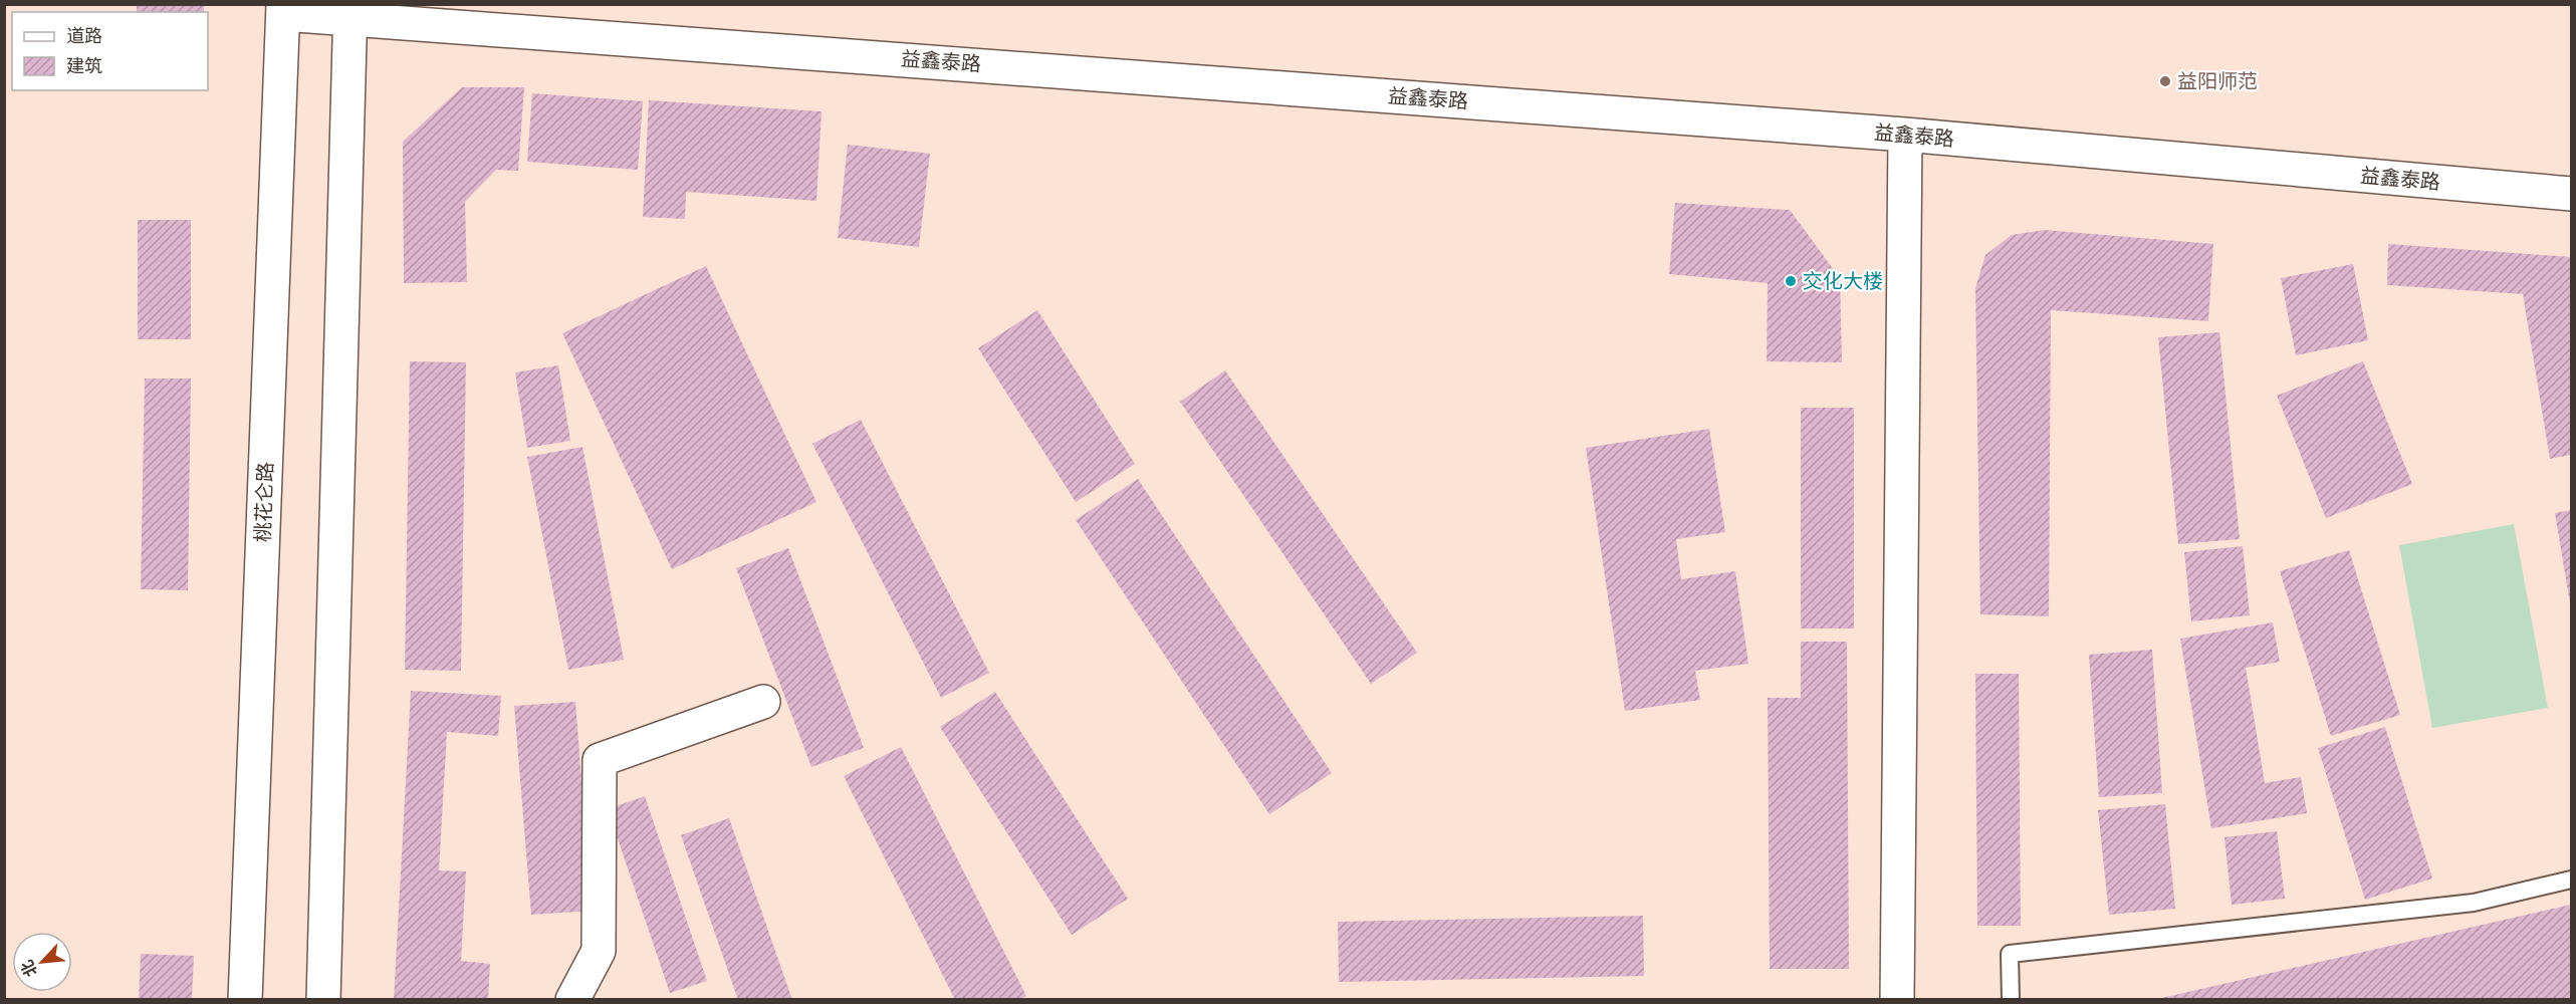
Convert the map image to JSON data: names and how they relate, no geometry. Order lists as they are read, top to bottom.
{
  "streets": {
    "street": ["益鑫泰路", "桃花仑路"]
  },
  "crossings": [
    ["益鑫泰路", "桃花仑路"]
  ],
  "places": ["益阳师范", "交化大楼"],
  "legend": ["道路", "建筑"],
  "north": "bottom left"
}
